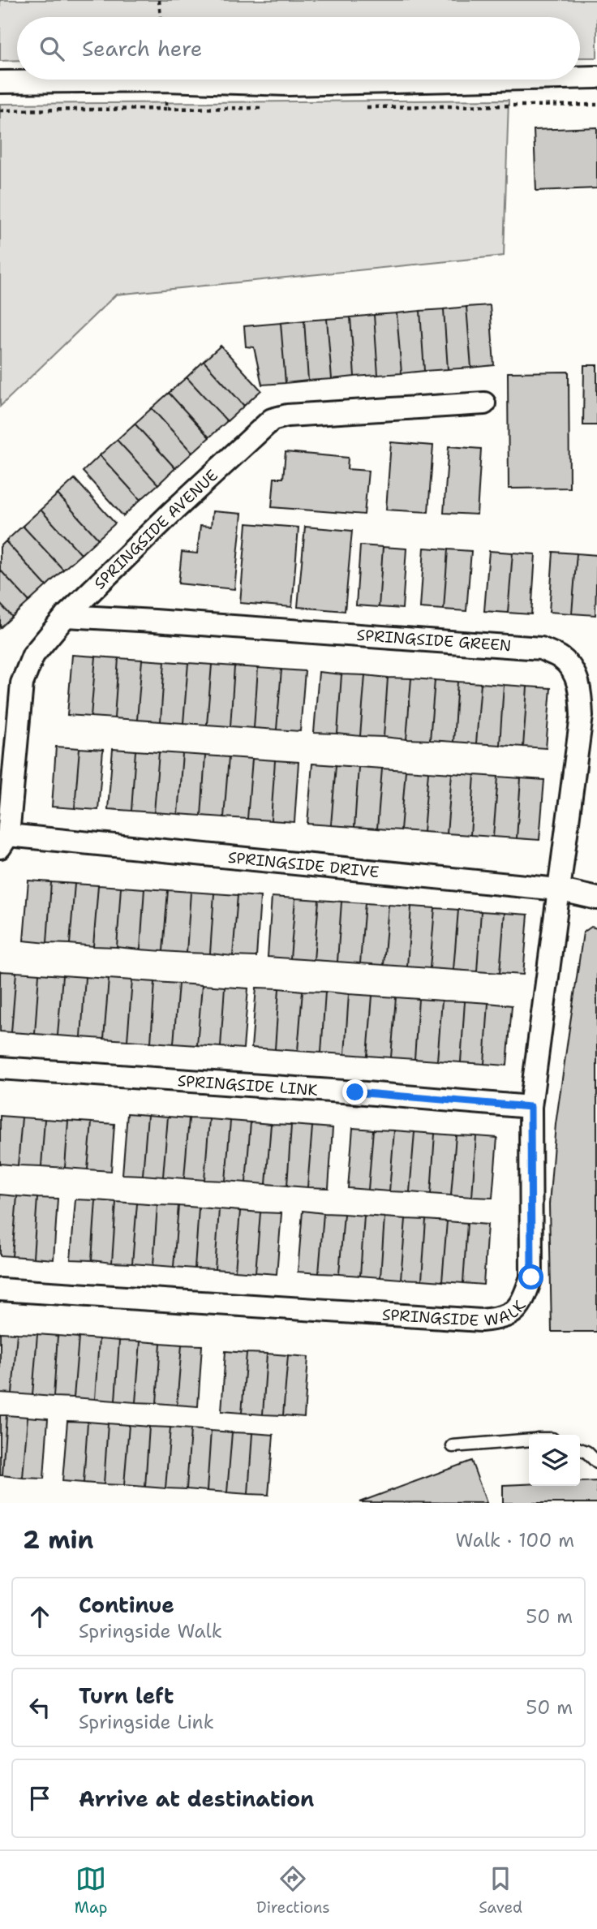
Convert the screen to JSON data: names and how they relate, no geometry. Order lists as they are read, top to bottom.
{
  "streets": {
    "street": [
      "SPRINGSIDE AVENUE",
      "SPRINGSIDE GREEN",
      "SPRINGSIDE DRIVE",
      "SPRINGSIDE LINK",
      "SPRINGSIDE WALK"
    ]
  },
  "crossings": [
    ["SPRINGSIDE AVENUE", "SPRINGSIDE GREEN"],
    ["SPRINGSIDE AVENUE", "SPRINGSIDE DRIVE"],
    ["SPRINGSIDE GREEN", "SPRINGSIDE DRIVE"],
    ["SPRINGSIDE GREEN", "SPRINGSIDE WALK"],
    ["SPRINGSIDE DRIVE", "SPRINGSIDE WALK"],
    ["SPRINGSIDE LINK", "SPRINGSIDE WALK"]
  ],
  "page": {
    "search": "Search here",
    "heading": ["2 min", "Walk · 100 m"],
    "list": [
      ["Continue", "Springside Walk", "50 m"],
      ["Turn left", "Springside Link", "50 m"],
      "Arrive at destination"
    ],
    "nav": ["Map", "Directions", "Saved"]
  }
}
